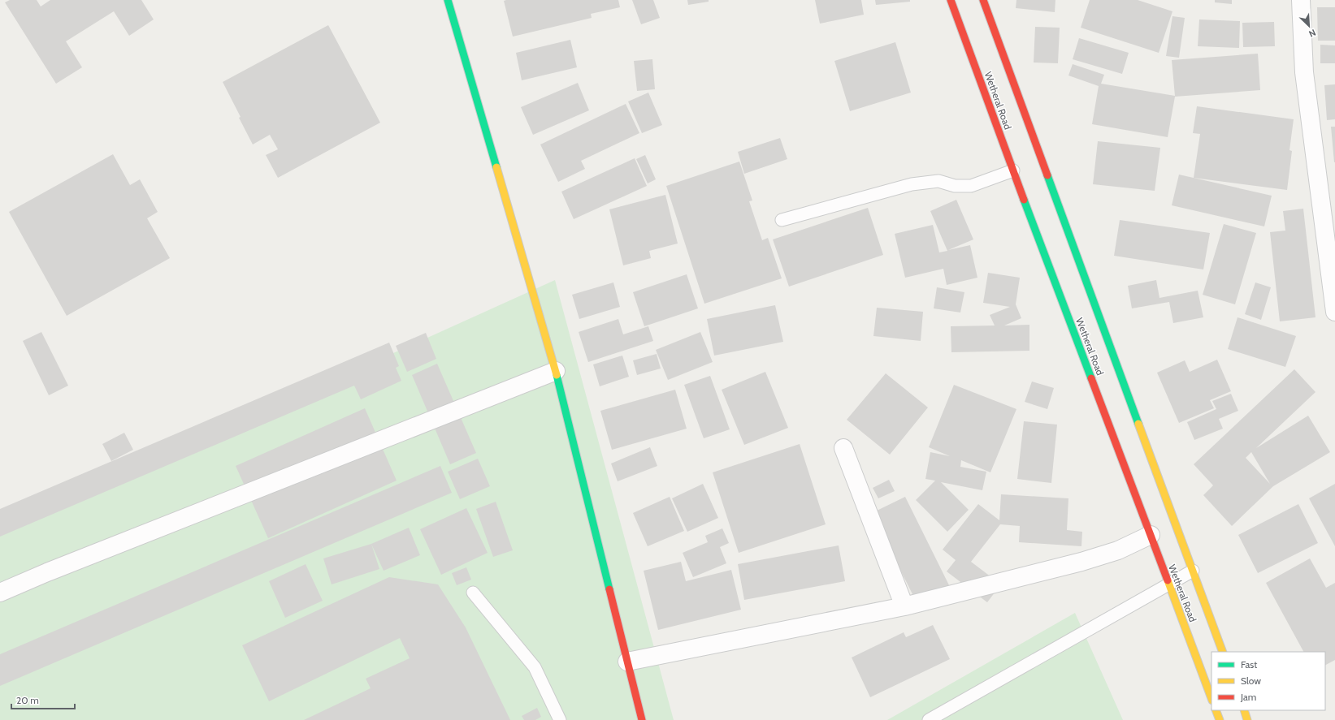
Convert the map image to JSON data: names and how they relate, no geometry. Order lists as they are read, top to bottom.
{
  "streets": {
    "main road": ["Wetheral Road"]
  },
  "legend": ["Fast", "Slow", "Jam"],
  "scale_bar": "20 m",
  "north": "bottom right"
}
